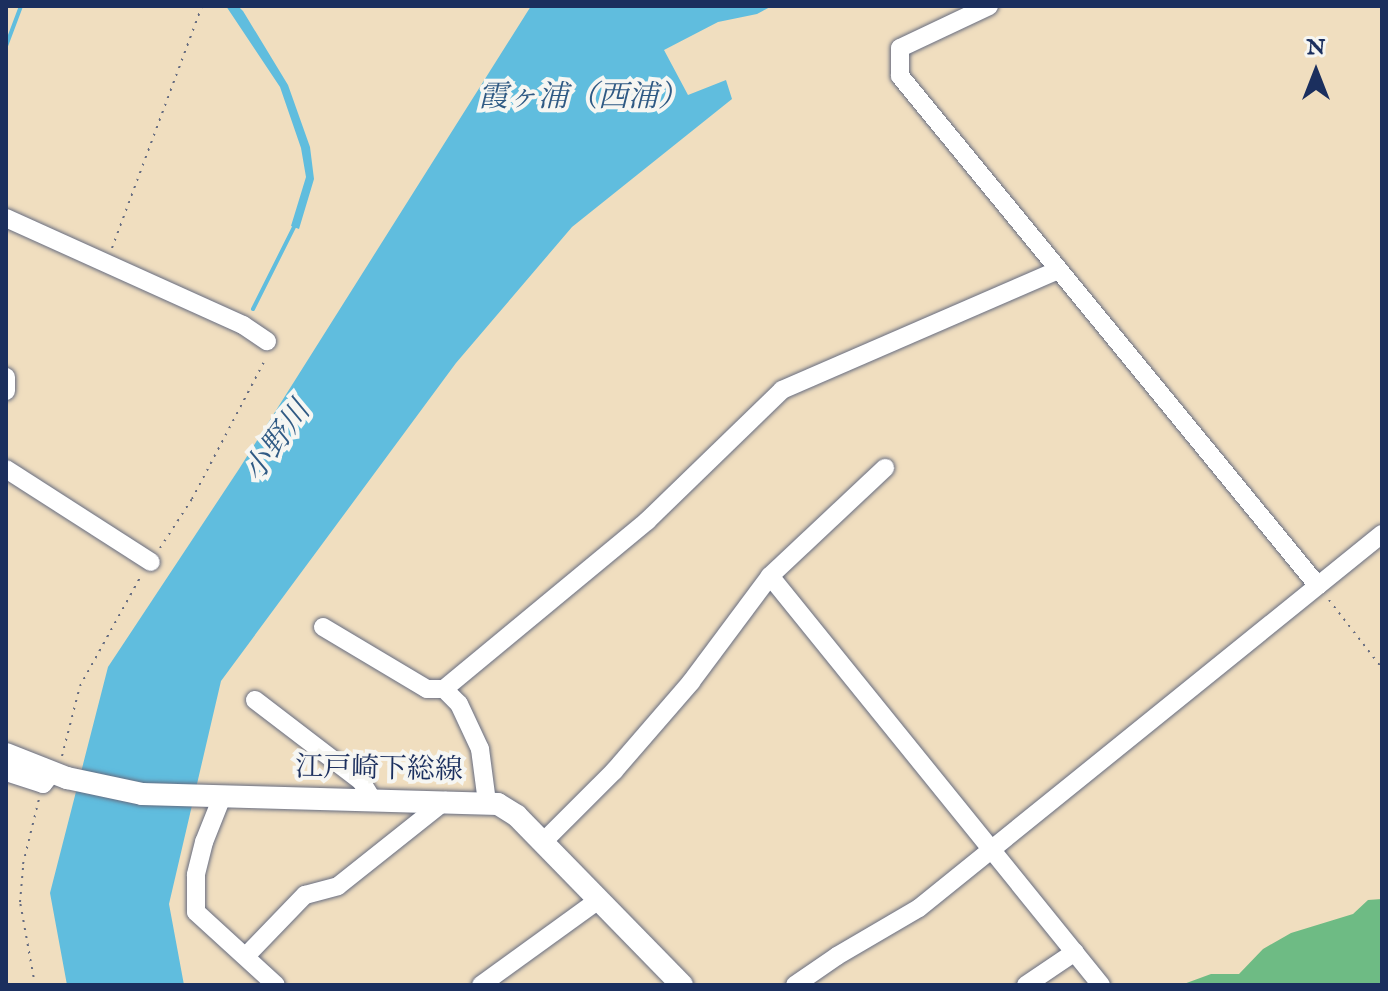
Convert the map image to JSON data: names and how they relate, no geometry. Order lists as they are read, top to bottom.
{
  "streets": {
    "main road": ["江戸崎下総線"]
  },
  "water": ["霞ヶ浦（西浦）", "小野川"],
  "north": "top"
}
